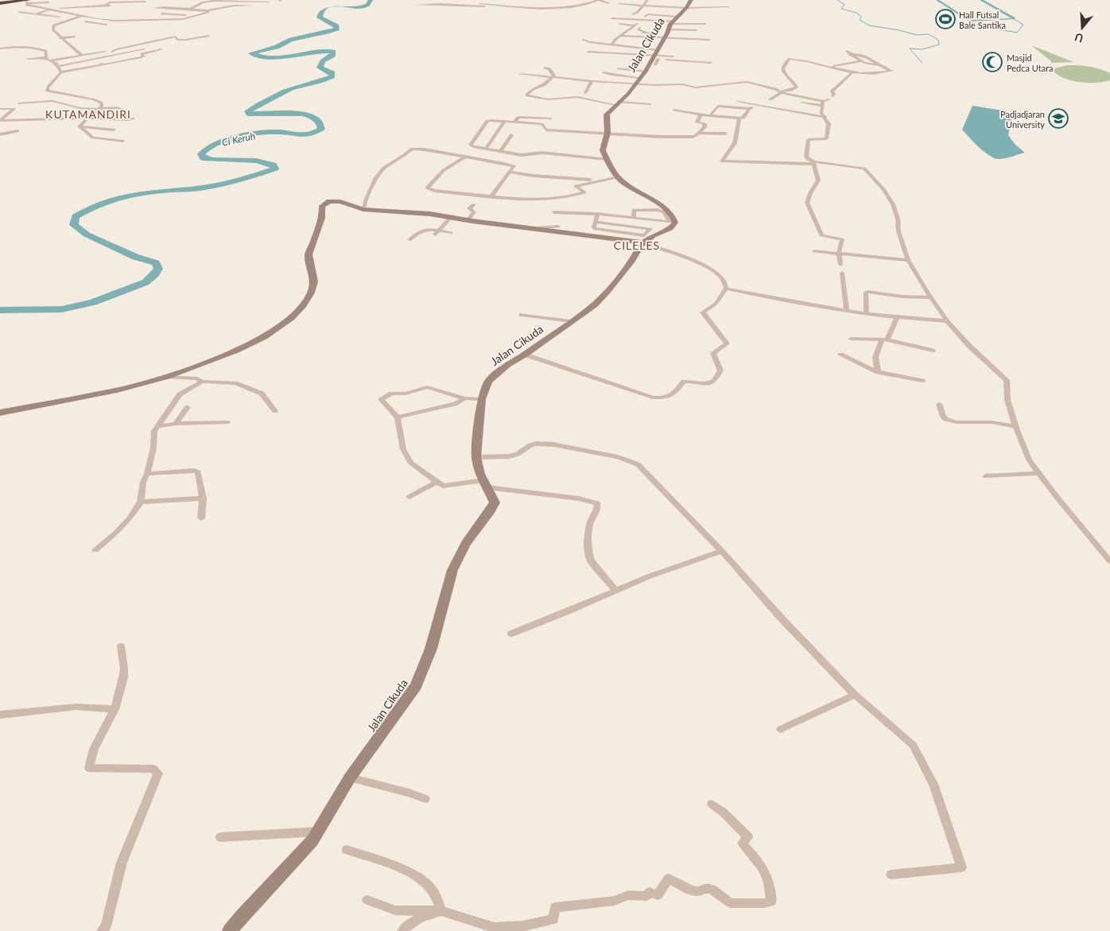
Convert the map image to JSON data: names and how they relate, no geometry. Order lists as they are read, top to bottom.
{
  "streets": {
    "street": ["Jalan Cikuda"]
  },
  "districts": ["KUTAMANDIRI", "CILELES"],
  "water": ["Ci Keruh"],
  "places": {
    "sports": ["Hall Futsal Bale Santika"],
    "mosque": ["Masjid Pedca Utara"],
    "school or university": ["Padjadjaran University"]
  },
  "north": "bottom"
}
